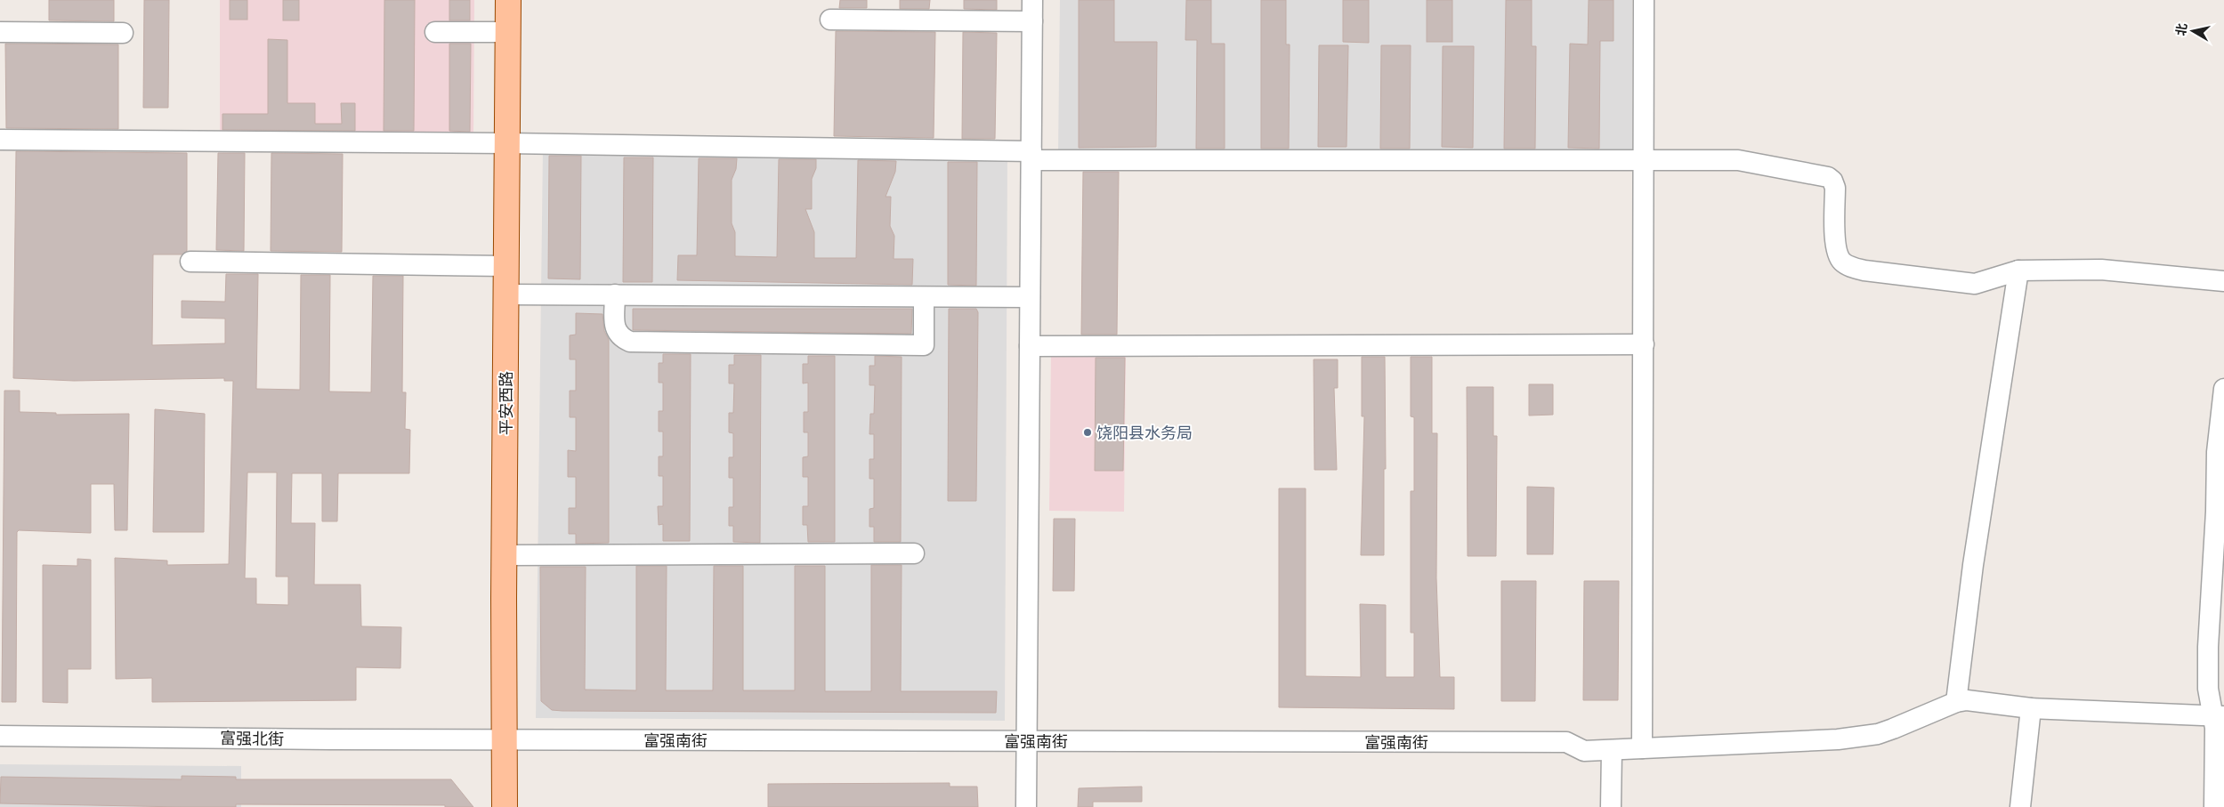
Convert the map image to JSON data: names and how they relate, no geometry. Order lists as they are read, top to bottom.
{
  "streets": {
    "main road": ["平安西路"],
    "street": ["富强北街", "富强南街"]
  },
  "crossings": [
    ["平安西路", "富强北街"],
    ["平安西路", "富强南街"],
    ["富强北街", "富强南街"]
  ],
  "places": ["饶阳县水务局"],
  "north": "left"
}
